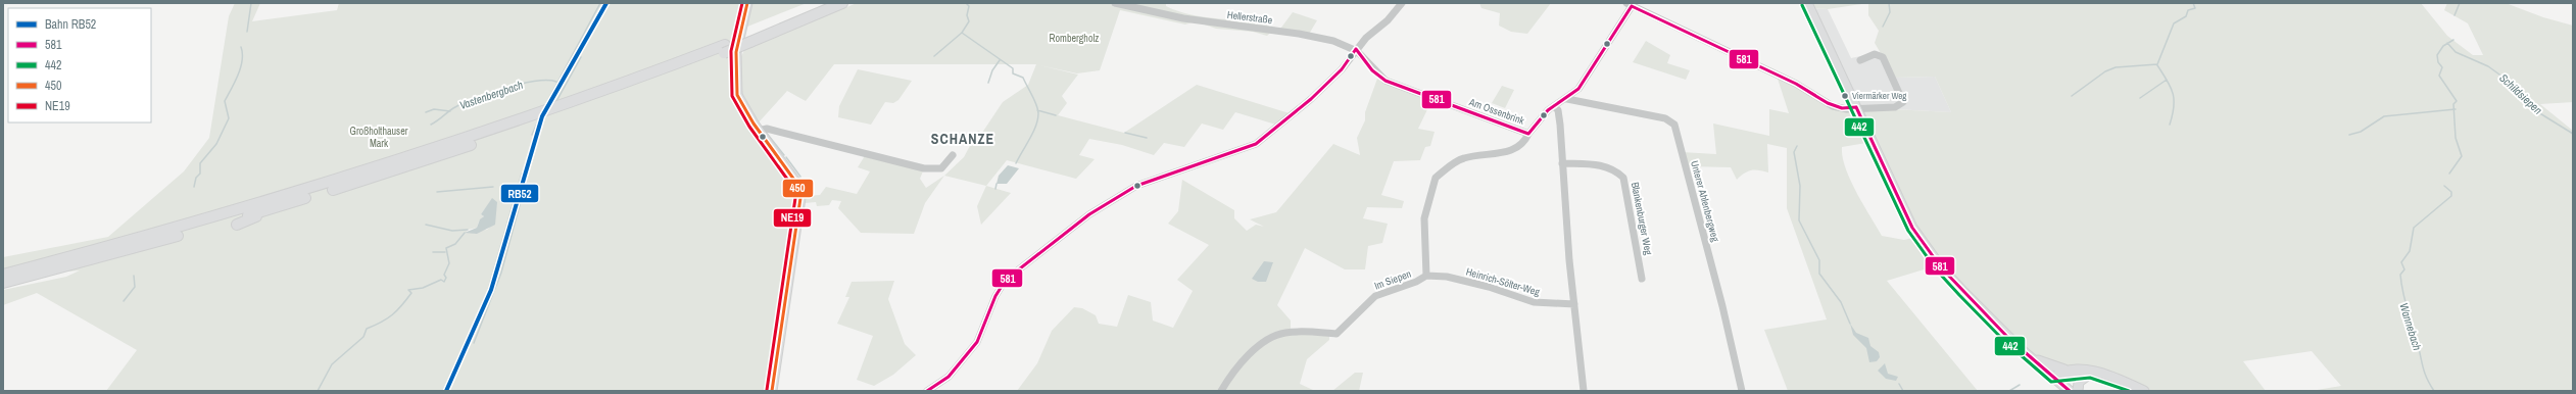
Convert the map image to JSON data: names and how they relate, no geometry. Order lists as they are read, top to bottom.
{
  "streets": {
    "street": [
      "Hellerstraße",
      "Am Ossenbrink",
      "Unterer Ahlenbergweg",
      "Blankenburger Weg",
      "Im Siepen",
      "Heinrich-Sölter-Weg"
    ]
  },
  "crossings": [
    ["Hellerstraße", "Am Ossenbrink"],
    ["Am Ossenbrink", "Unterer Ahlenbergweg"],
    ["Am Ossenbrink", "Im Siepen"],
    ["Im Siepen", "Heinrich-Sölter-Weg"]
  ],
  "districts": ["SCHANZE"],
  "water": ["Schildsiepen", "Vastenbergbach", "Wannebach"],
  "parks": ["Rombergholz", "Großholthauser Mark"],
  "places": ["Viermärker Weg"],
  "lines": [
    "rail line RB52",
    "transit line 450",
    "transit line NE19",
    "transit line 442",
    "transit line 581"
  ],
  "legend": [
    "Bahn RB52",
    "581",
    "442",
    "450",
    "NE19"
  ]
}
